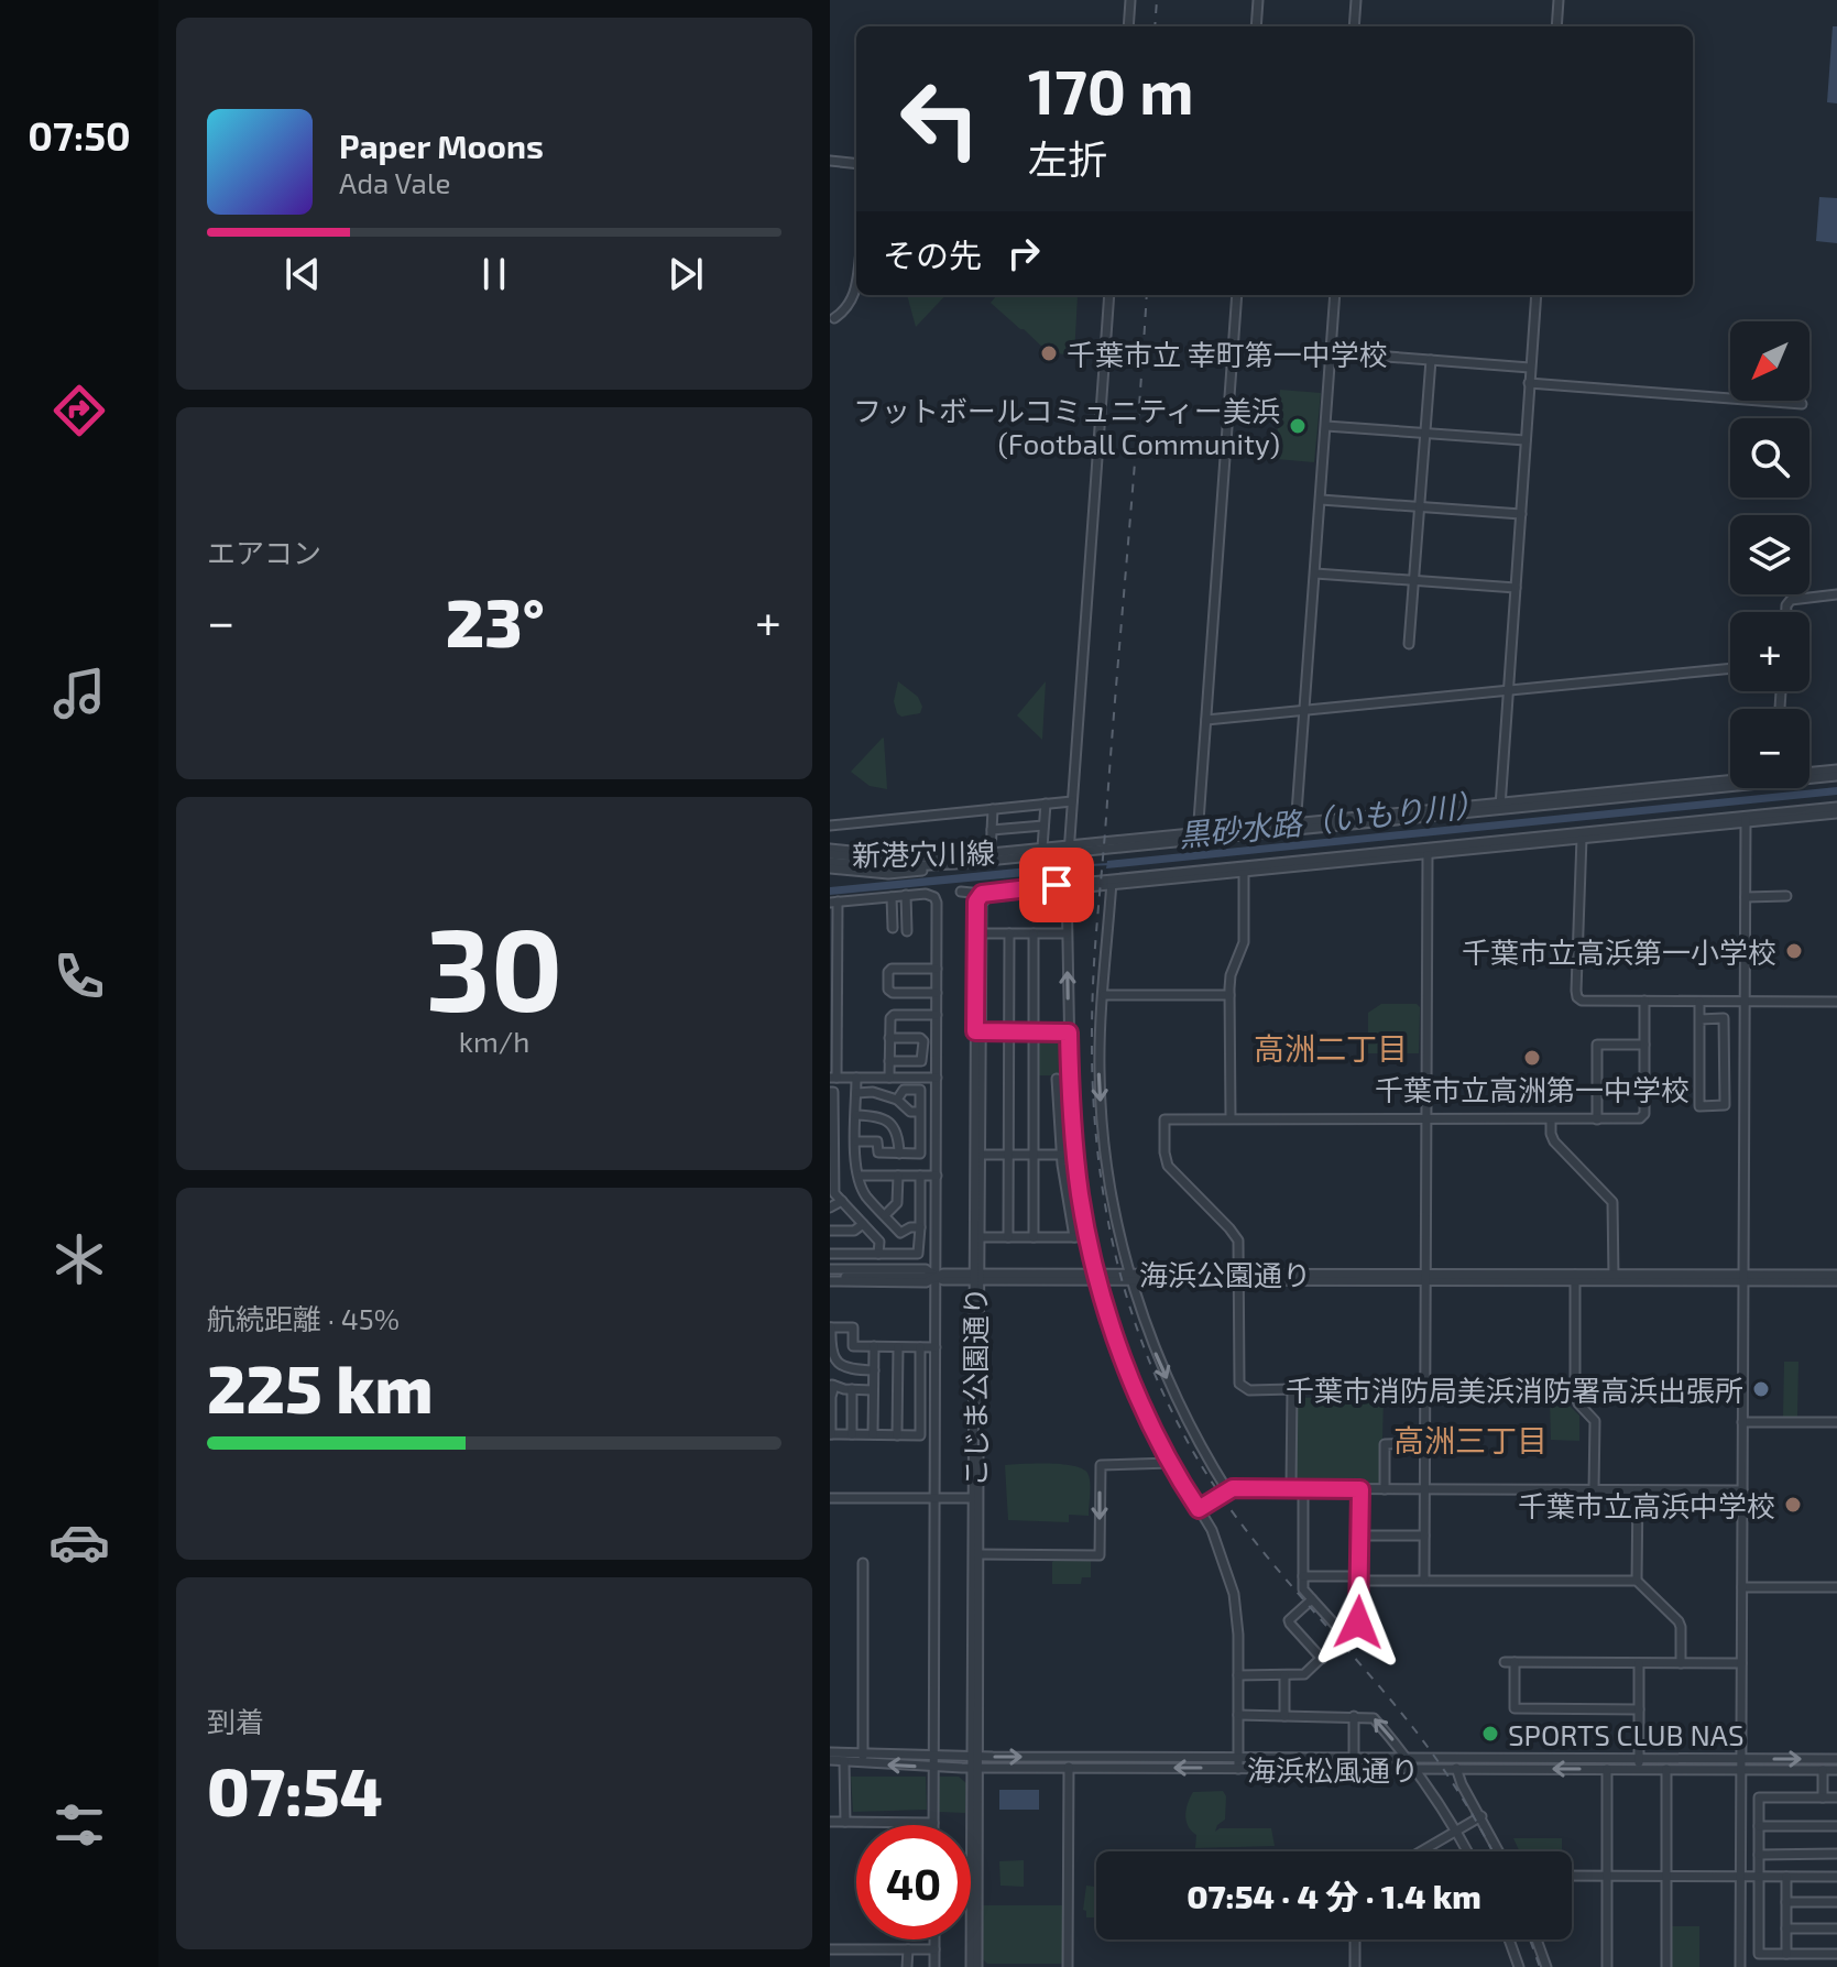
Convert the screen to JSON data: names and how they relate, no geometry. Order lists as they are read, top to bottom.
{
  "streets": {
    "street": [
      "新港穴川線",
      "海浜公園通り",
      "こじま公園通り",
      "海浜松風通り"
    ]
  },
  "crossings": [
    ["海浜公園通り", "こじま公園通り"],
    ["こじま公園通り", "海浜松風通り"]
  ],
  "districts": ["高洲二丁目", "高洲三丁目"],
  "water": ["黒砂水路（いもり川）"],
  "places": [
    "千葉市立 幸町第一中学校",
    "フットボールコミュニティー美浜 (Football Community)",
    "千葉市立高浜第一小学校",
    "千葉市立高洲第一中学校",
    "千葉市消防局美浜消防署高浜出張所",
    "千葉市立高浜中学校",
    "SPORTS CLUB NAS"
  ],
  "north": "bottom left",
  "page": {
    "tabs": "07:50",
    "turn": ["170 m", "左折"],
    "song": ["Paper Moons", "Ada Vale"],
    "then": "その先",
    "map_buttons": ["+", "−"],
    "tile": [
      "エアコン",
      ["30", "km/h"],
      ["航続距離 · 45%", "225 km"],
      ["到着", "07:54"]
    ],
    "heat": ["−", "23°", "+"],
    "limit": "40",
    "trip": "07:54 · 4 分 · 1.4 km"
  }
}
